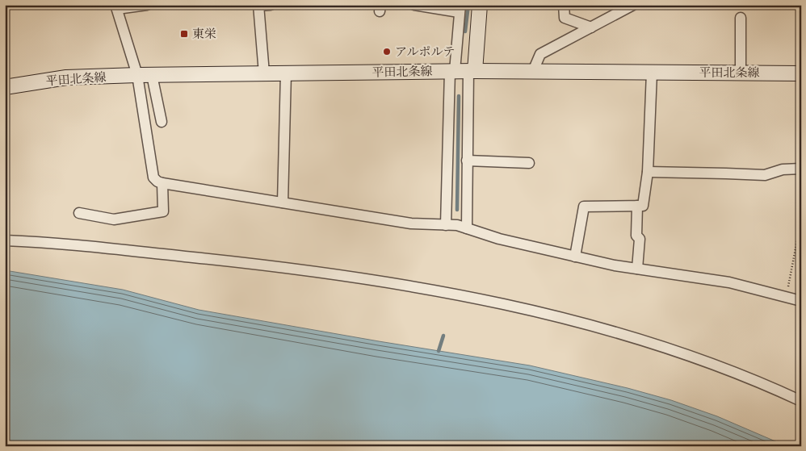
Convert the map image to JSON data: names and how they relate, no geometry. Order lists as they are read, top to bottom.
{
  "streets": {
    "main road": ["平田北条線"]
  },
  "places": {
    "transit": ["東栄"],
    "other": ["アルポルテ"]
  }
}
